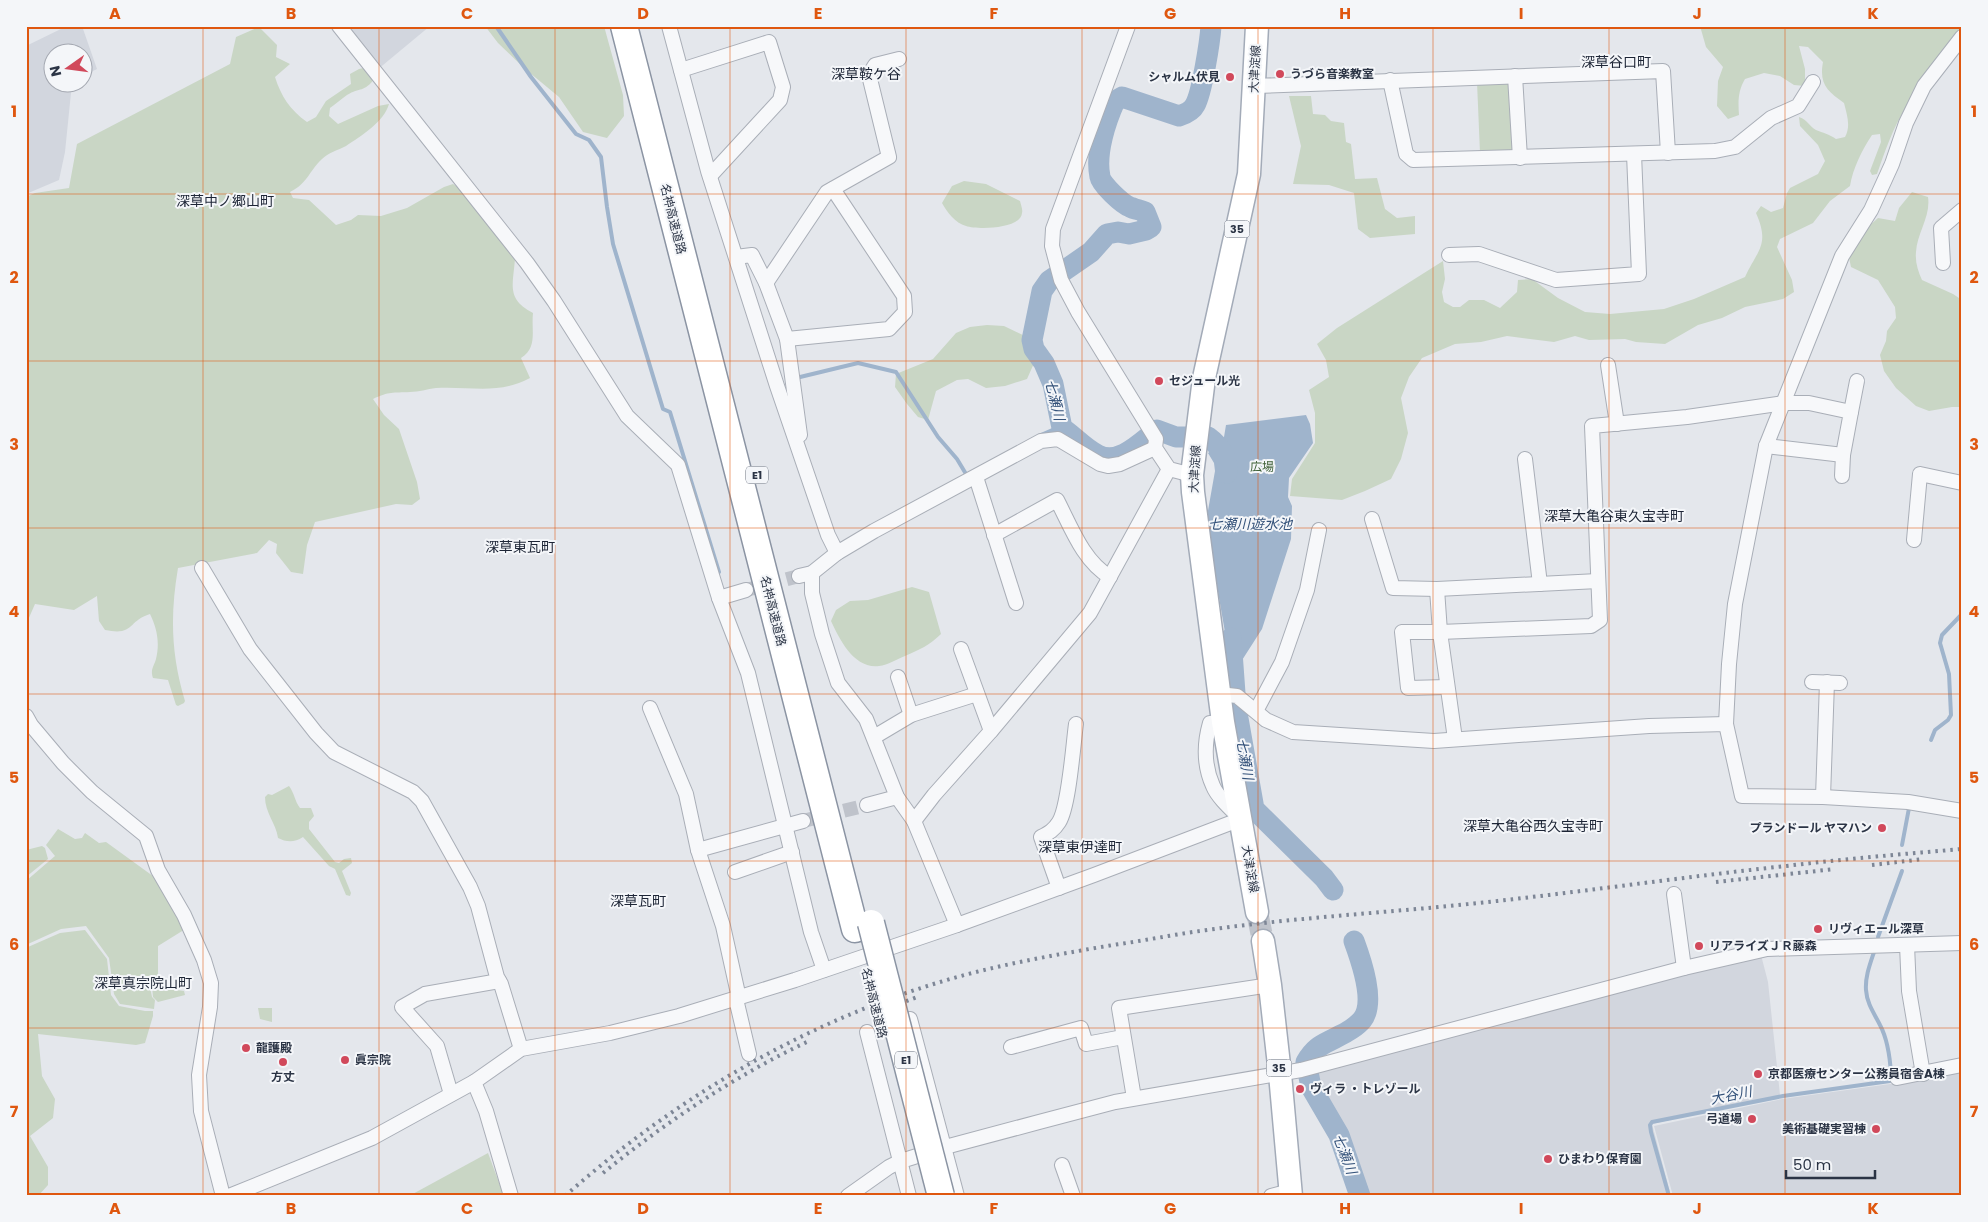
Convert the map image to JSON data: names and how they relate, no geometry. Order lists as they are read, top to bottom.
{
  "streets": {
    "highway": ["名神高速道路", "E1"],
    "main road": ["大津淀線", "35"]
  },
  "districts": [
    "深草谷口町",
    "深草鞍ケ谷",
    "深草中ノ郷山町",
    "深草大亀谷東久宝寺町",
    "深草東瓦町",
    "深草大亀谷西久宝寺町",
    "深草東伊達町",
    "深草瓦町",
    "深草真宗院山町"
  ],
  "water": ["七瀬川", "七瀬川遊水池", "大谷川"],
  "parks": ["広場"],
  "places": [
    "うづら音楽教室",
    "シャルム伏見",
    "セジュール光",
    "プランドール ヤマハン",
    "リヴィエール深草",
    "リアライズＪＲ藤森",
    "龍護殿",
    "眞宗院",
    "方丈",
    "京都医療センター公務員宿舎A棟",
    "ヴィラ ・トレゾール",
    "弓道場",
    "美術基礎実習棟",
    "ひまわり保育園"
  ],
  "scale_bar": "50 m",
  "north": "left",
  "grid": {
    "columns": [
      "A",
      "B",
      "C",
      "D",
      "E",
      "F",
      "G",
      "H",
      "I",
      "J",
      "K"
    ],
    "rows": [
      "1",
      "2",
      "3",
      "4",
      "5",
      "6",
      "7"
    ]
  }
}
